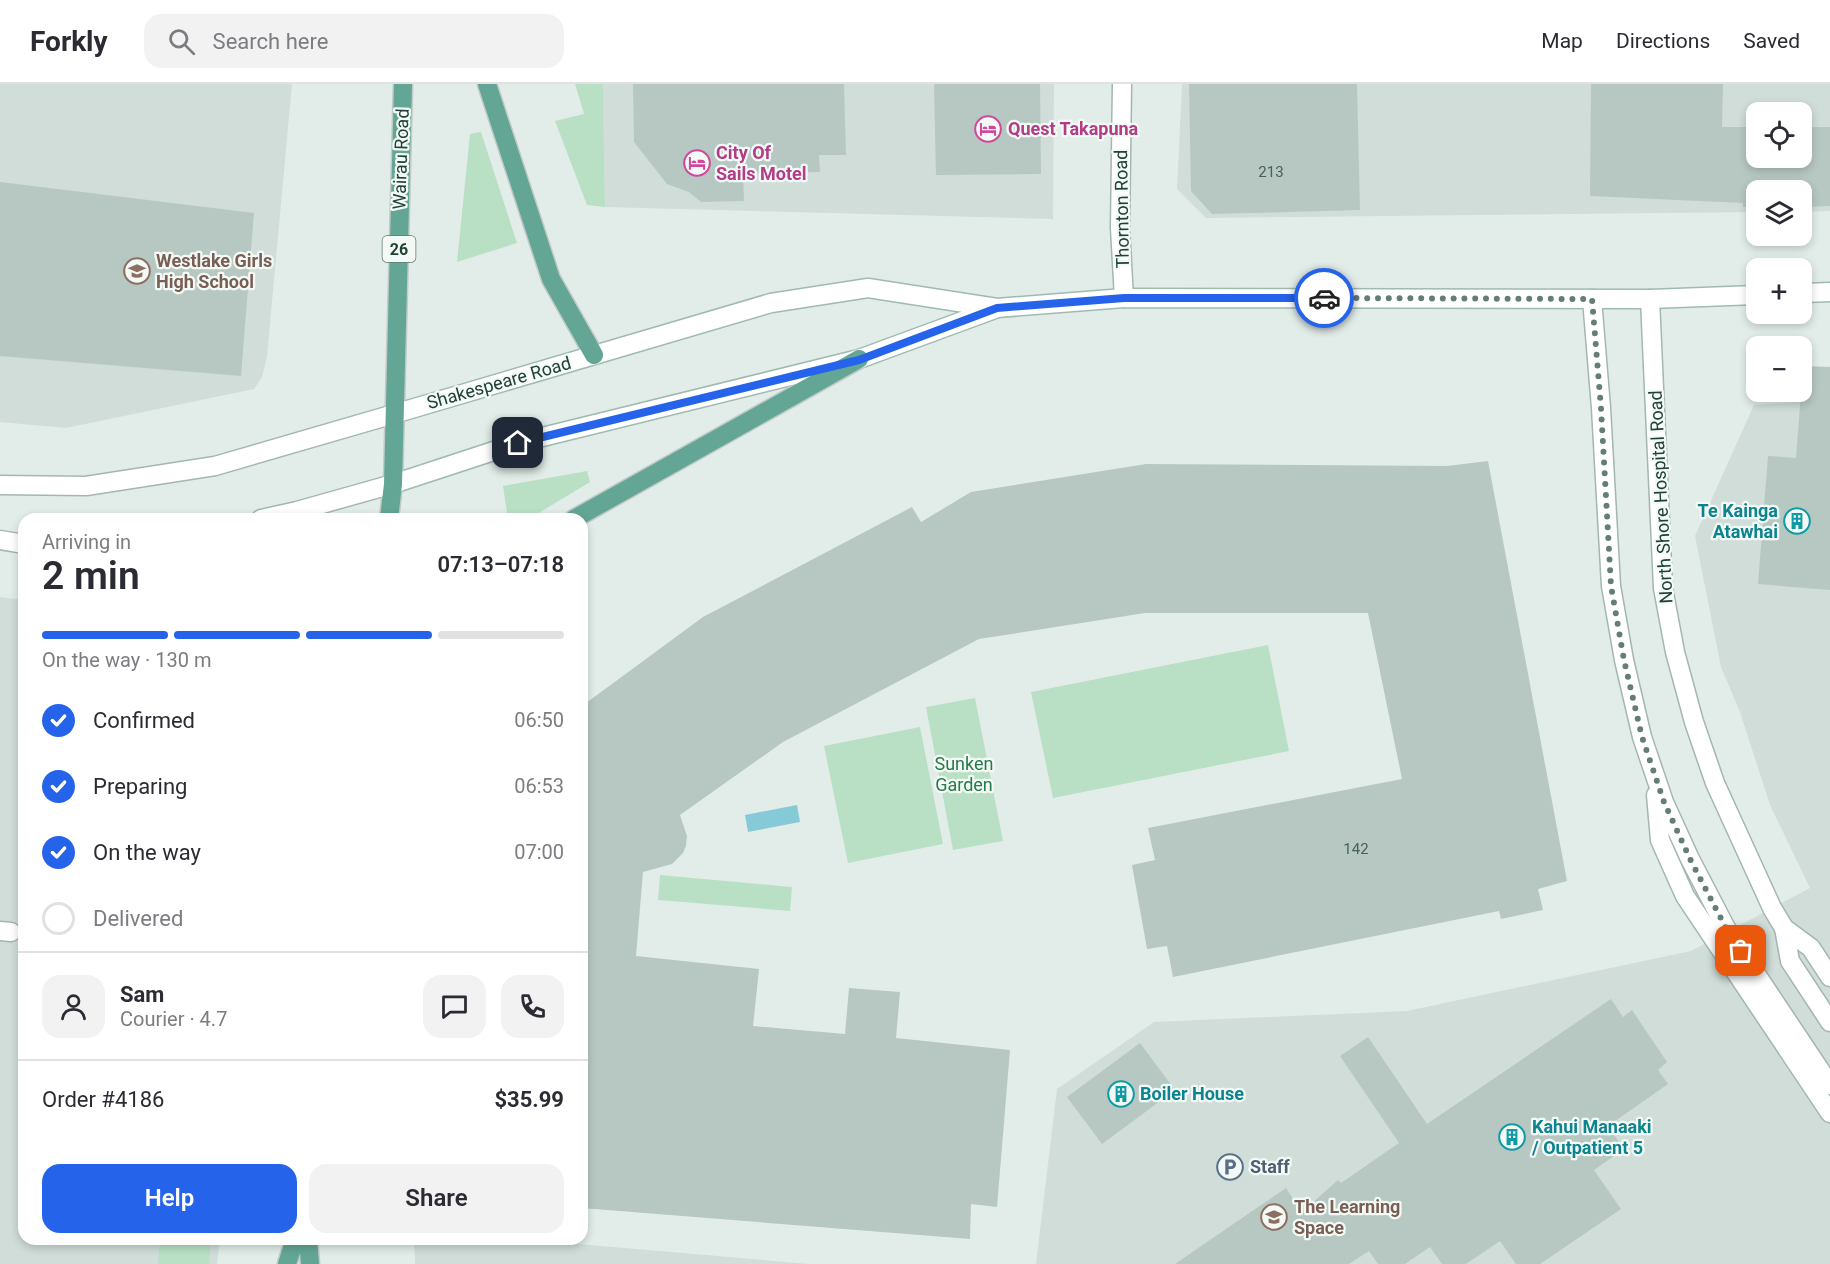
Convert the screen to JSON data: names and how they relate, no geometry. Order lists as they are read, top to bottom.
{
  "streets": {
    "main road": ["Wairau Road", "26"],
    "street": ["Thornton Road", "Shakespeare Road", "North Shore Hospital Road"]
  },
  "crossings": [
    ["Wairau Road", "26"],
    ["Wairau Road", "Shakespeare Road"],
    ["Thornton Road", "Shakespeare Road"],
    ["26", "Shakespeare Road"],
    ["Shakespeare Road", "North Shore Hospital Road"]
  ],
  "parks": ["Sunken Garden"],
  "places": {
    "hotel": ["Quest Takapuna", "City Of Sails Motel"],
    "school or university": ["Westlake Girls High School", "The Learning Space"],
    "building": ["Te Kainga Atawhai", "Boiler House", "Kahui Manaaki / Outpatient 5"],
    "parking": ["Staff"]
  },
  "house_numbers": ["213", "142"],
  "page": {
    "header": "Forkly",
    "search": "Search here",
    "nav": ["Map", "Directions", "Saved"],
    "map_buttons": ["+", "−"],
    "heading": ["2 min", "Arriving in", "07:13–07:18"],
    "panel": [
      "Sam",
      "Courier · 4.7",
      "Order #4186",
      "$35.99"
    ],
    "bar": "On the way · 130 m",
    "list": [
      ["Confirmed", "06:50"],
      ["Preparing", "06:53"],
      ["On the way", "07:00"],
      "Delivered"
    ],
    "buttons": ["Help", "Share"]
  }
}
